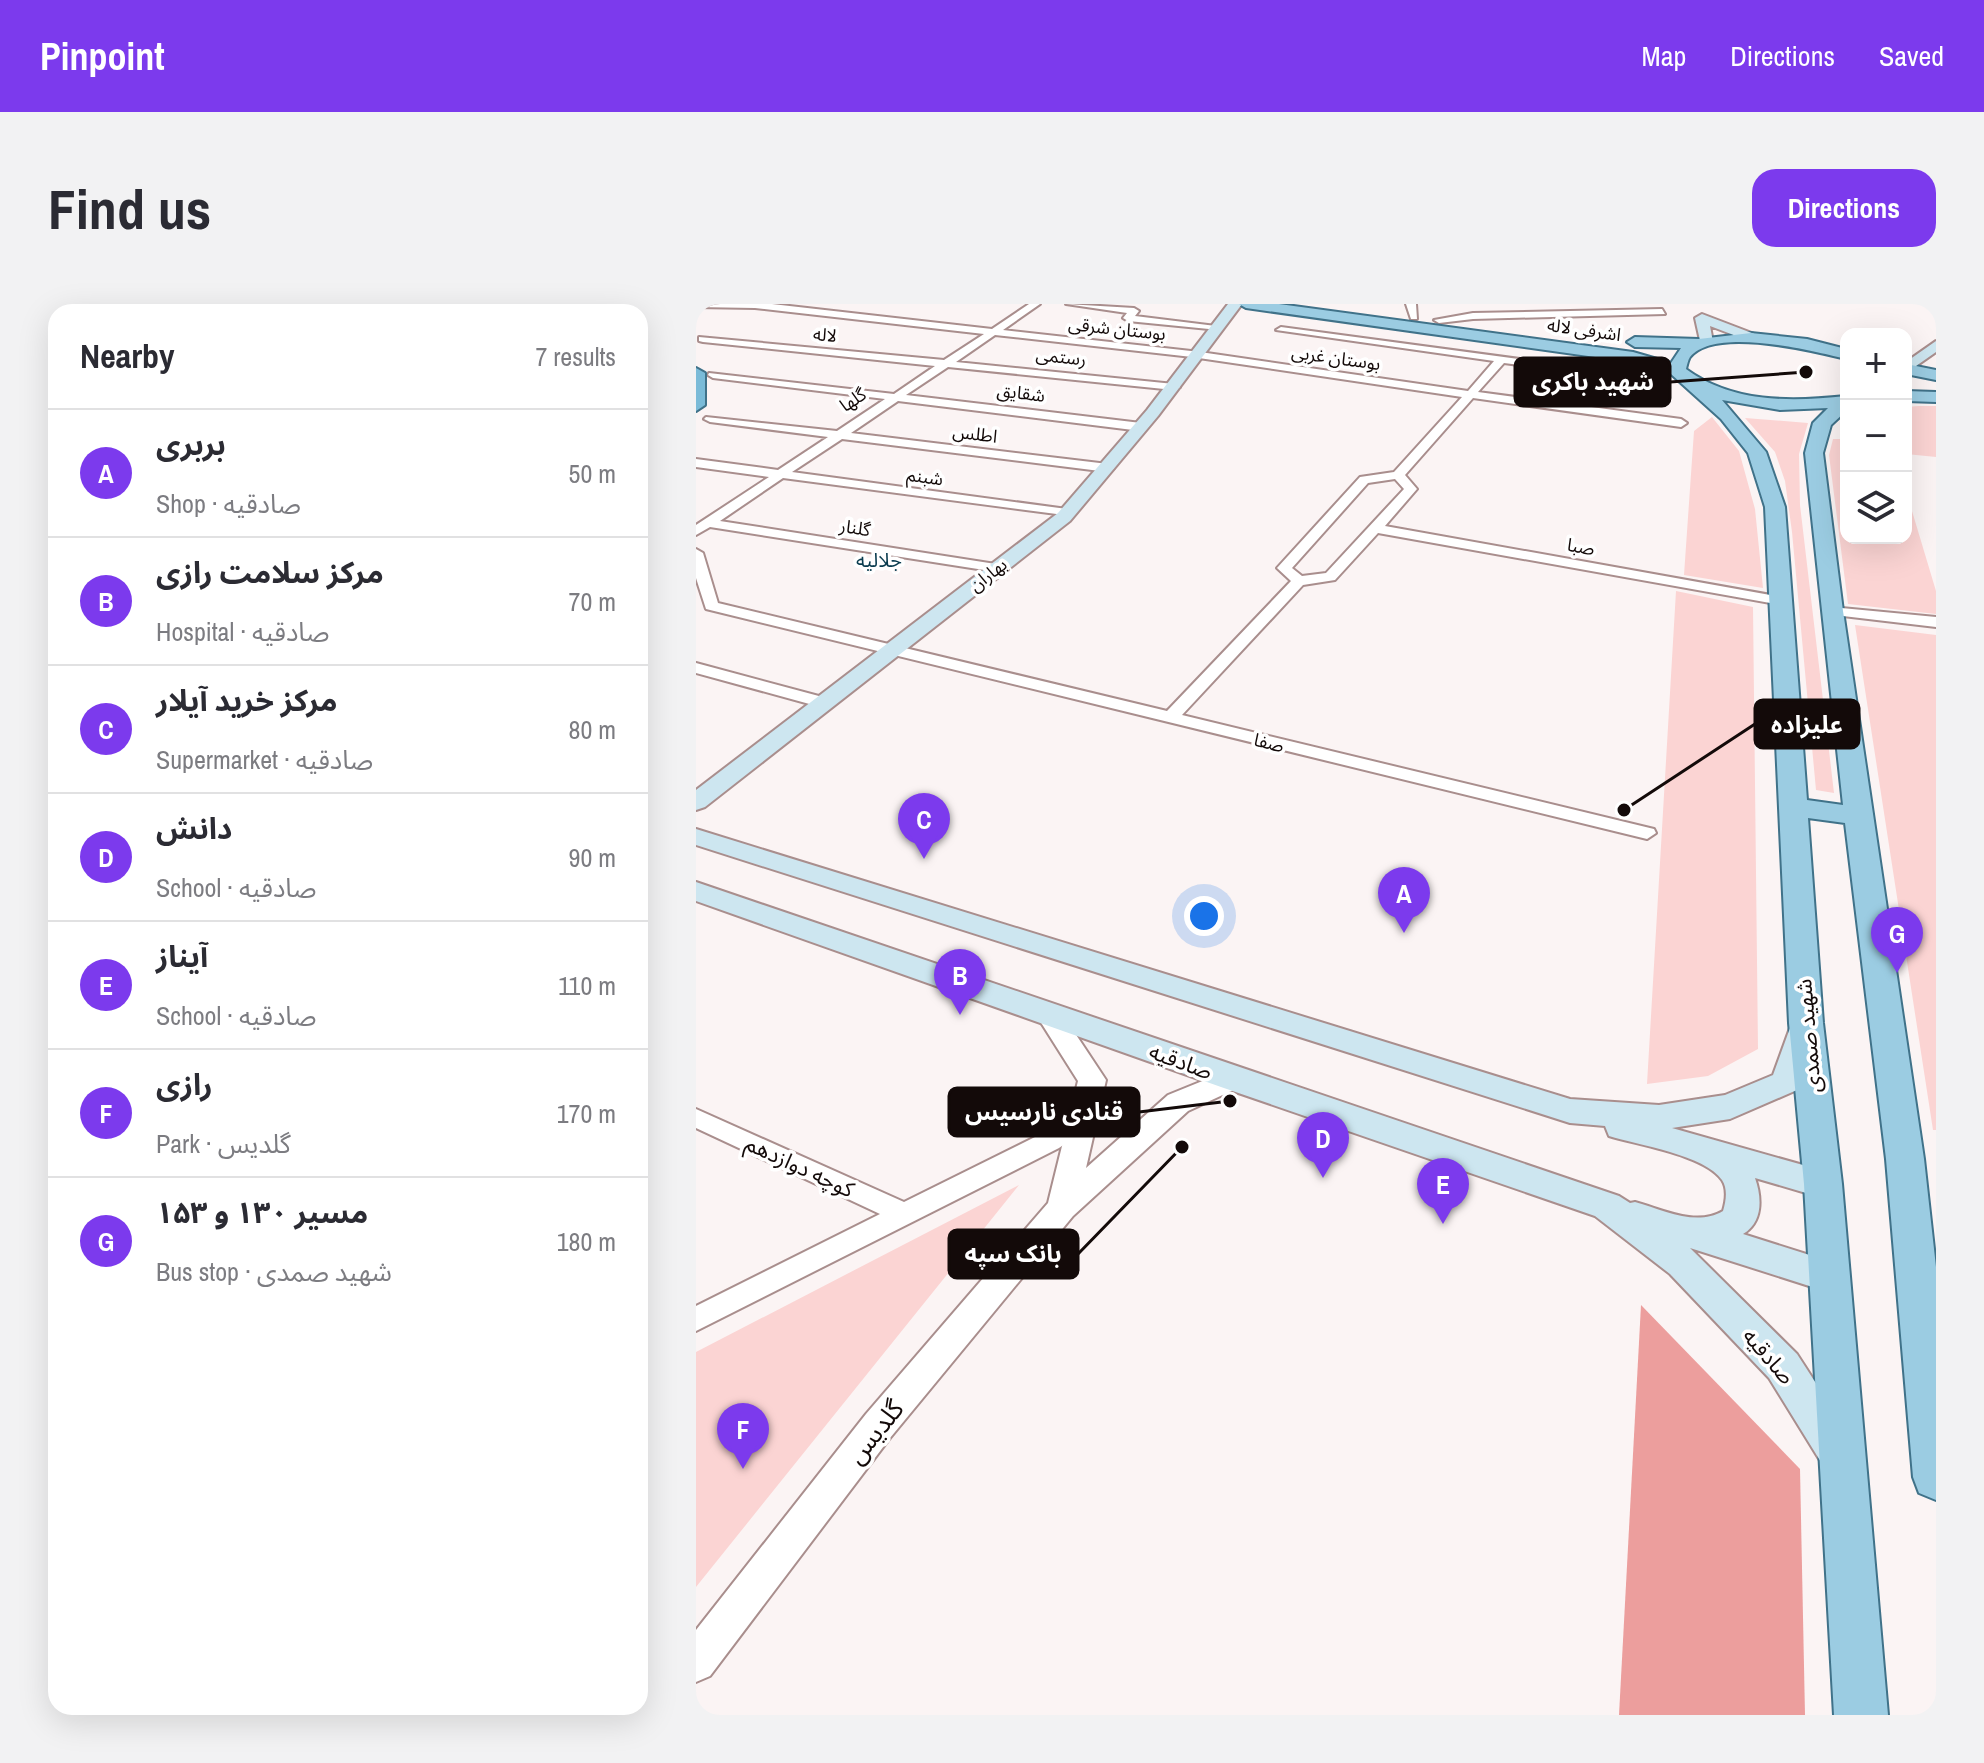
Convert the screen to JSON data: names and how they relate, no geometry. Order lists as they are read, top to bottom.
{
  "streets": {
    "main road": [
      "اشرفی لاله",
      "بهاران",
      "شهید صمدی",
      "صادقیه"
    ],
    "street": [
      "بوستان شرقی",
      "لاله",
      "رستمی",
      "بوستان غربی",
      "شقایق",
      "گلها",
      "اطلس",
      "شبنم",
      "گلنار",
      "صبا",
      "صفا",
      "کوچه دوازدهم",
      "گلدیس"
    ]
  },
  "crossings": [
    ["بوستان شرقی", "بوستان غربی"],
    ["بوستان شرقی", "گلها"],
    ["بوستان شرقی", "بهاران"],
    ["اشرفی لاله", "شهید صمدی"],
    ["لاله", "رستمی"],
    ["لاله", "گلها"],
    ["رستمی", "گلها"],
    ["رستمی", "بهاران"],
    ["بوستان غربی", "بهاران"],
    ["شقایق", "گلها"],
    ["شقایق", "بهاران"],
    ["گلها", "اطلس"],
    ["گلها", "شبنم"],
    ["گلها", "گلنار"],
    ["اطلس", "بهاران"],
    ["شبنم", "بهاران"],
    ["گلنار", "بهاران"],
    ["صبا", "شهید صمدی"],
    ["بهاران", "صفا"],
    ["شهید صمدی", "صادقیه"]
  ],
  "districts": ["جلالیه"],
  "places": [
    "شهید باکری",
    "علیزاده",
    "قنادی نارسیس",
    "بانک سپه"
  ],
  "page": {
    "header": "Pinpoint",
    "nav": ["Map", "Directions", "Saved"],
    "buttons": "Directions",
    "title": "Find us",
    "heading": ["Nearby", "7 results"],
    "map_buttons": ["+", "−"],
    "list": [
      {
        "mark": "A",
        "name": "بربری",
        "note": "Shop · صادقیه",
        "value": "50 m"
      },
      {
        "mark": "B",
        "name": "مرکز سلامت رازی",
        "note": "Hospital · صادقیه",
        "value": "70 m"
      },
      {
        "mark": "C",
        "name": "مرکز خرید آیلار",
        "note": "Supermarket · صادقیه",
        "value": "80 m"
      },
      {
        "mark": "D",
        "name": "دانش",
        "note": "School · صادقیه",
        "value": "90 m"
      },
      {
        "mark": "E",
        "name": "آیناز",
        "note": "School · صادقیه",
        "value": "110 m"
      },
      {
        "mark": "F",
        "name": "رازی",
        "note": "Park · گلدیس",
        "value": "170 m"
      },
      {
        "mark": "G",
        "name": "مسیر ۱۳۰ و ۱۵۳",
        "note": "Bus stop · شهید صمدی",
        "value": "180 m"
      }
    ],
    "pins": [
      "C",
      "A",
      "G",
      "B",
      "D",
      "E",
      "F"
    ]
  }
}
